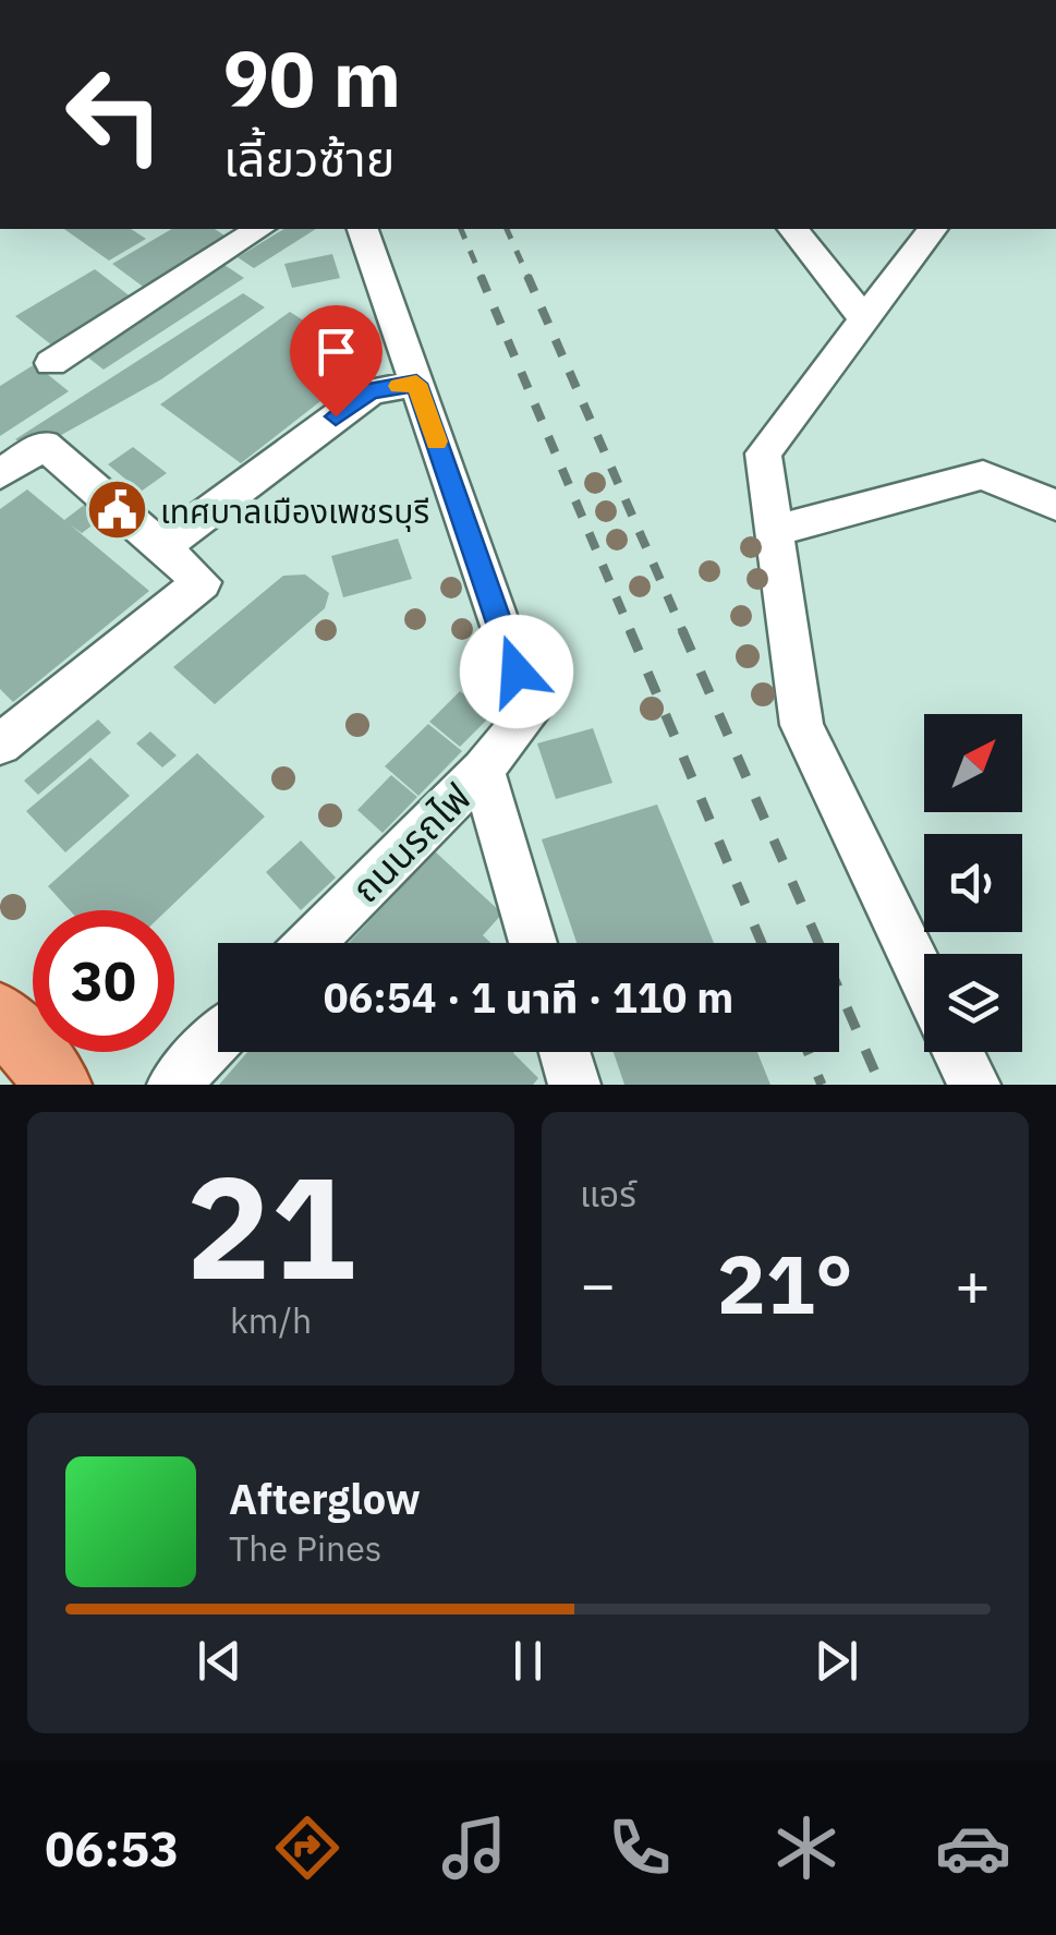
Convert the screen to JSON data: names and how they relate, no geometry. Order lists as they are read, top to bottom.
{
  "streets": {
    "street": ["ถนนรถไฟ"]
  },
  "places": {
    "public building": ["เทศบาลเมืองเพชรบุรี"]
  },
  "north": "top right",
  "page": {
    "turn": ["90 m", "เลี้ยวซ้าย"],
    "limit": "30",
    "trip": "06:54 · 1 นาที · 110 m",
    "tile": [
      ["21", "km/h"],
      "แอร์"
    ],
    "heat": ["−", "21°", "+"],
    "song": ["Afterglow", "The Pines"],
    "tabs": "06:53"
  }
}
